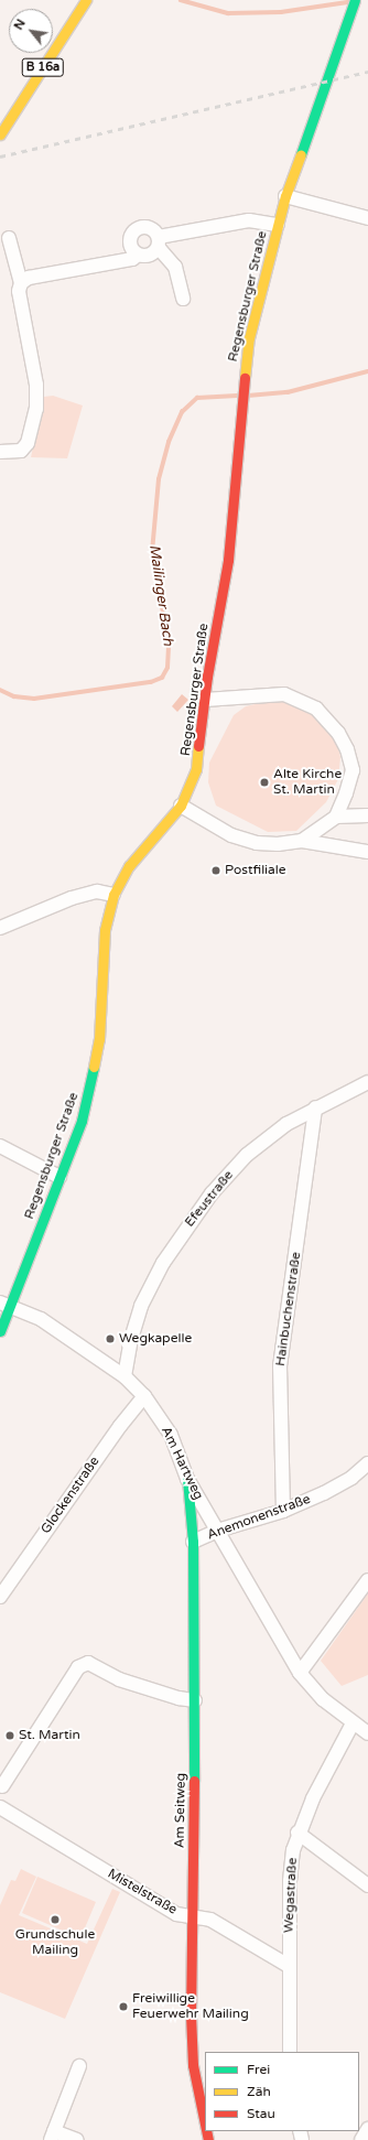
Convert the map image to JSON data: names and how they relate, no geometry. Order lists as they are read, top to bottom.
{
  "streets": {
    "street": [
      "B 16a",
      "Regensburger Straße",
      "Efeustraße",
      "Hainbuchenstraße",
      "Am Hartweg",
      "Glockenstraße",
      "Anemonenstraße",
      "Am Seitweg",
      "Mistelstraße",
      "Wegastraße"
    ]
  },
  "crossings": [
    ["Regensburger Straße", "Am Hartweg"],
    ["Efeustraße", "Hainbuchenstraße"],
    ["Efeustraße", "Am Hartweg"],
    ["Hainbuchenstraße", "Anemonenstraße"],
    ["Am Hartweg", "Glockenstraße"],
    ["Am Hartweg", "Anemonenstraße"],
    ["Am Hartweg", "Am Seitweg"],
    ["Am Hartweg", "Wegastraße"],
    ["Anemonenstraße", "Am Seitweg"],
    ["Am Seitweg", "Mistelstraße"],
    ["Mistelstraße", "Wegastraße"]
  ],
  "water": ["Mailinger Bach"],
  "places": [
    "Alte Kirche St. Martin",
    "Postfiliale",
    "Wegkapelle",
    "St. Martin",
    "Grundschule Mailing",
    "Freiwillige Feuerwehr Mailing"
  ],
  "legend": ["Frei", "Zäh", "Stau"],
  "north": "top left"
}
